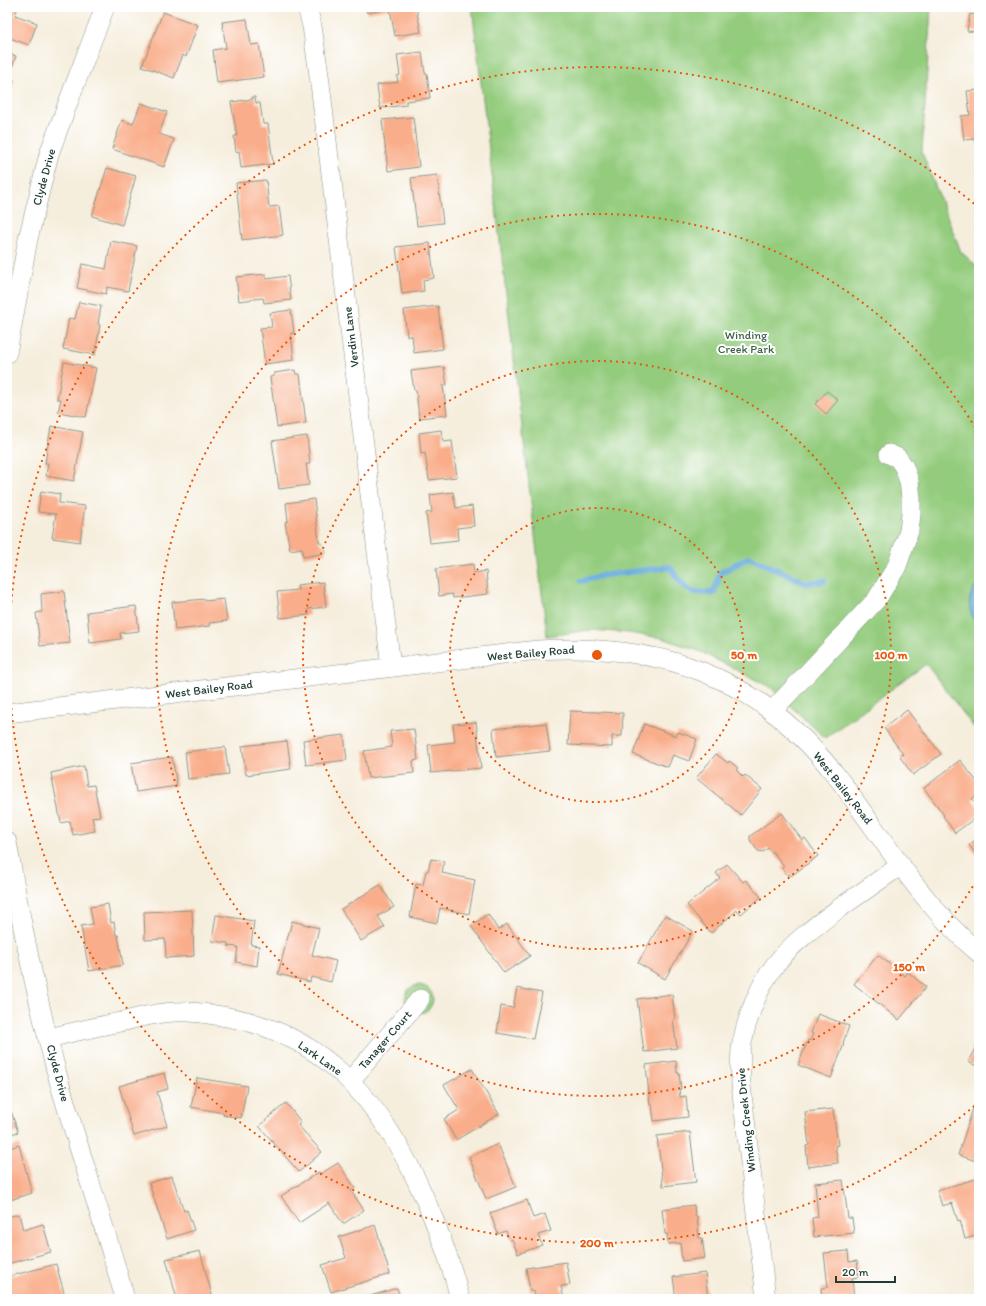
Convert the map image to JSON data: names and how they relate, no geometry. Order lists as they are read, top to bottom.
{
  "streets": {
    "street": [
      "Clyde Drive",
      "Verdin Lane",
      "West Bailey Road",
      "Tanager Court",
      "Lark Lane",
      "Winding Creek Drive"
    ]
  },
  "crossings": [
    ["Clyde Drive", "Lark Lane"],
    ["Verdin Lane", "West Bailey Road"],
    ["West Bailey Road", "Winding Creek Drive"],
    ["Tanager Court", "Lark Lane"]
  ],
  "parks": ["Winding Creek Park"],
  "scale_bar": "20 m",
  "rings": [
    "50 m",
    "100 m",
    "150 m",
    "200 m"
  ]
}
